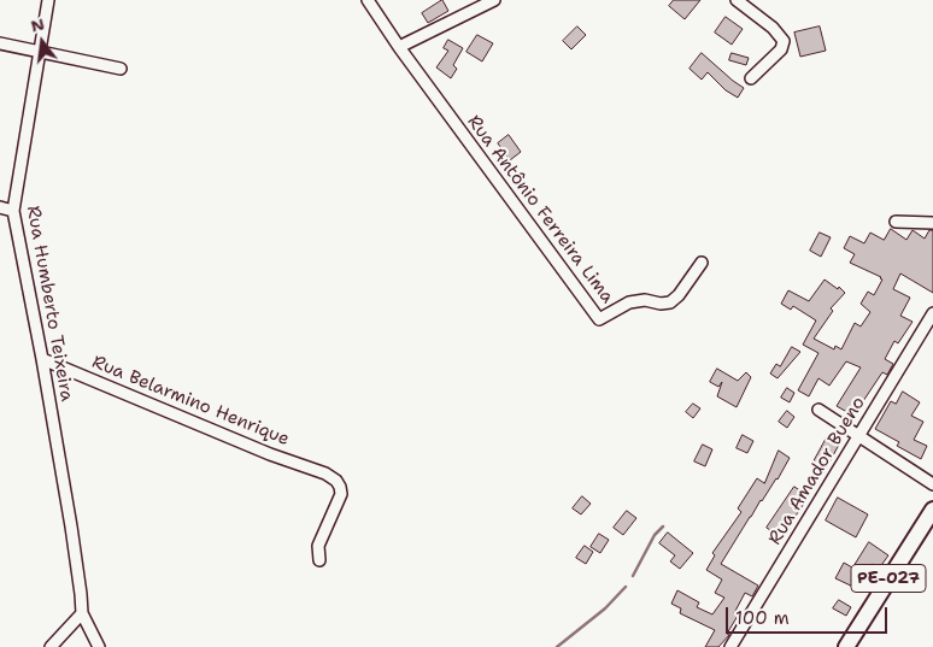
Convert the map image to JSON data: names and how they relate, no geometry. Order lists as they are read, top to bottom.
{
  "streets": {
    "main road": ["PE-027"],
    "street": [
      "Rua Antônio Ferreira Lima",
      "Rua Humberto Teixeira",
      "Rua Belarmino Henrique",
      "Rua Amador Bueno"
    ]
  },
  "crossings": [
    ["Rua Humberto Teixeira", "Rua Belarmino Henrique"]
  ],
  "scale_bar": "100 m",
  "north": "top"
}
